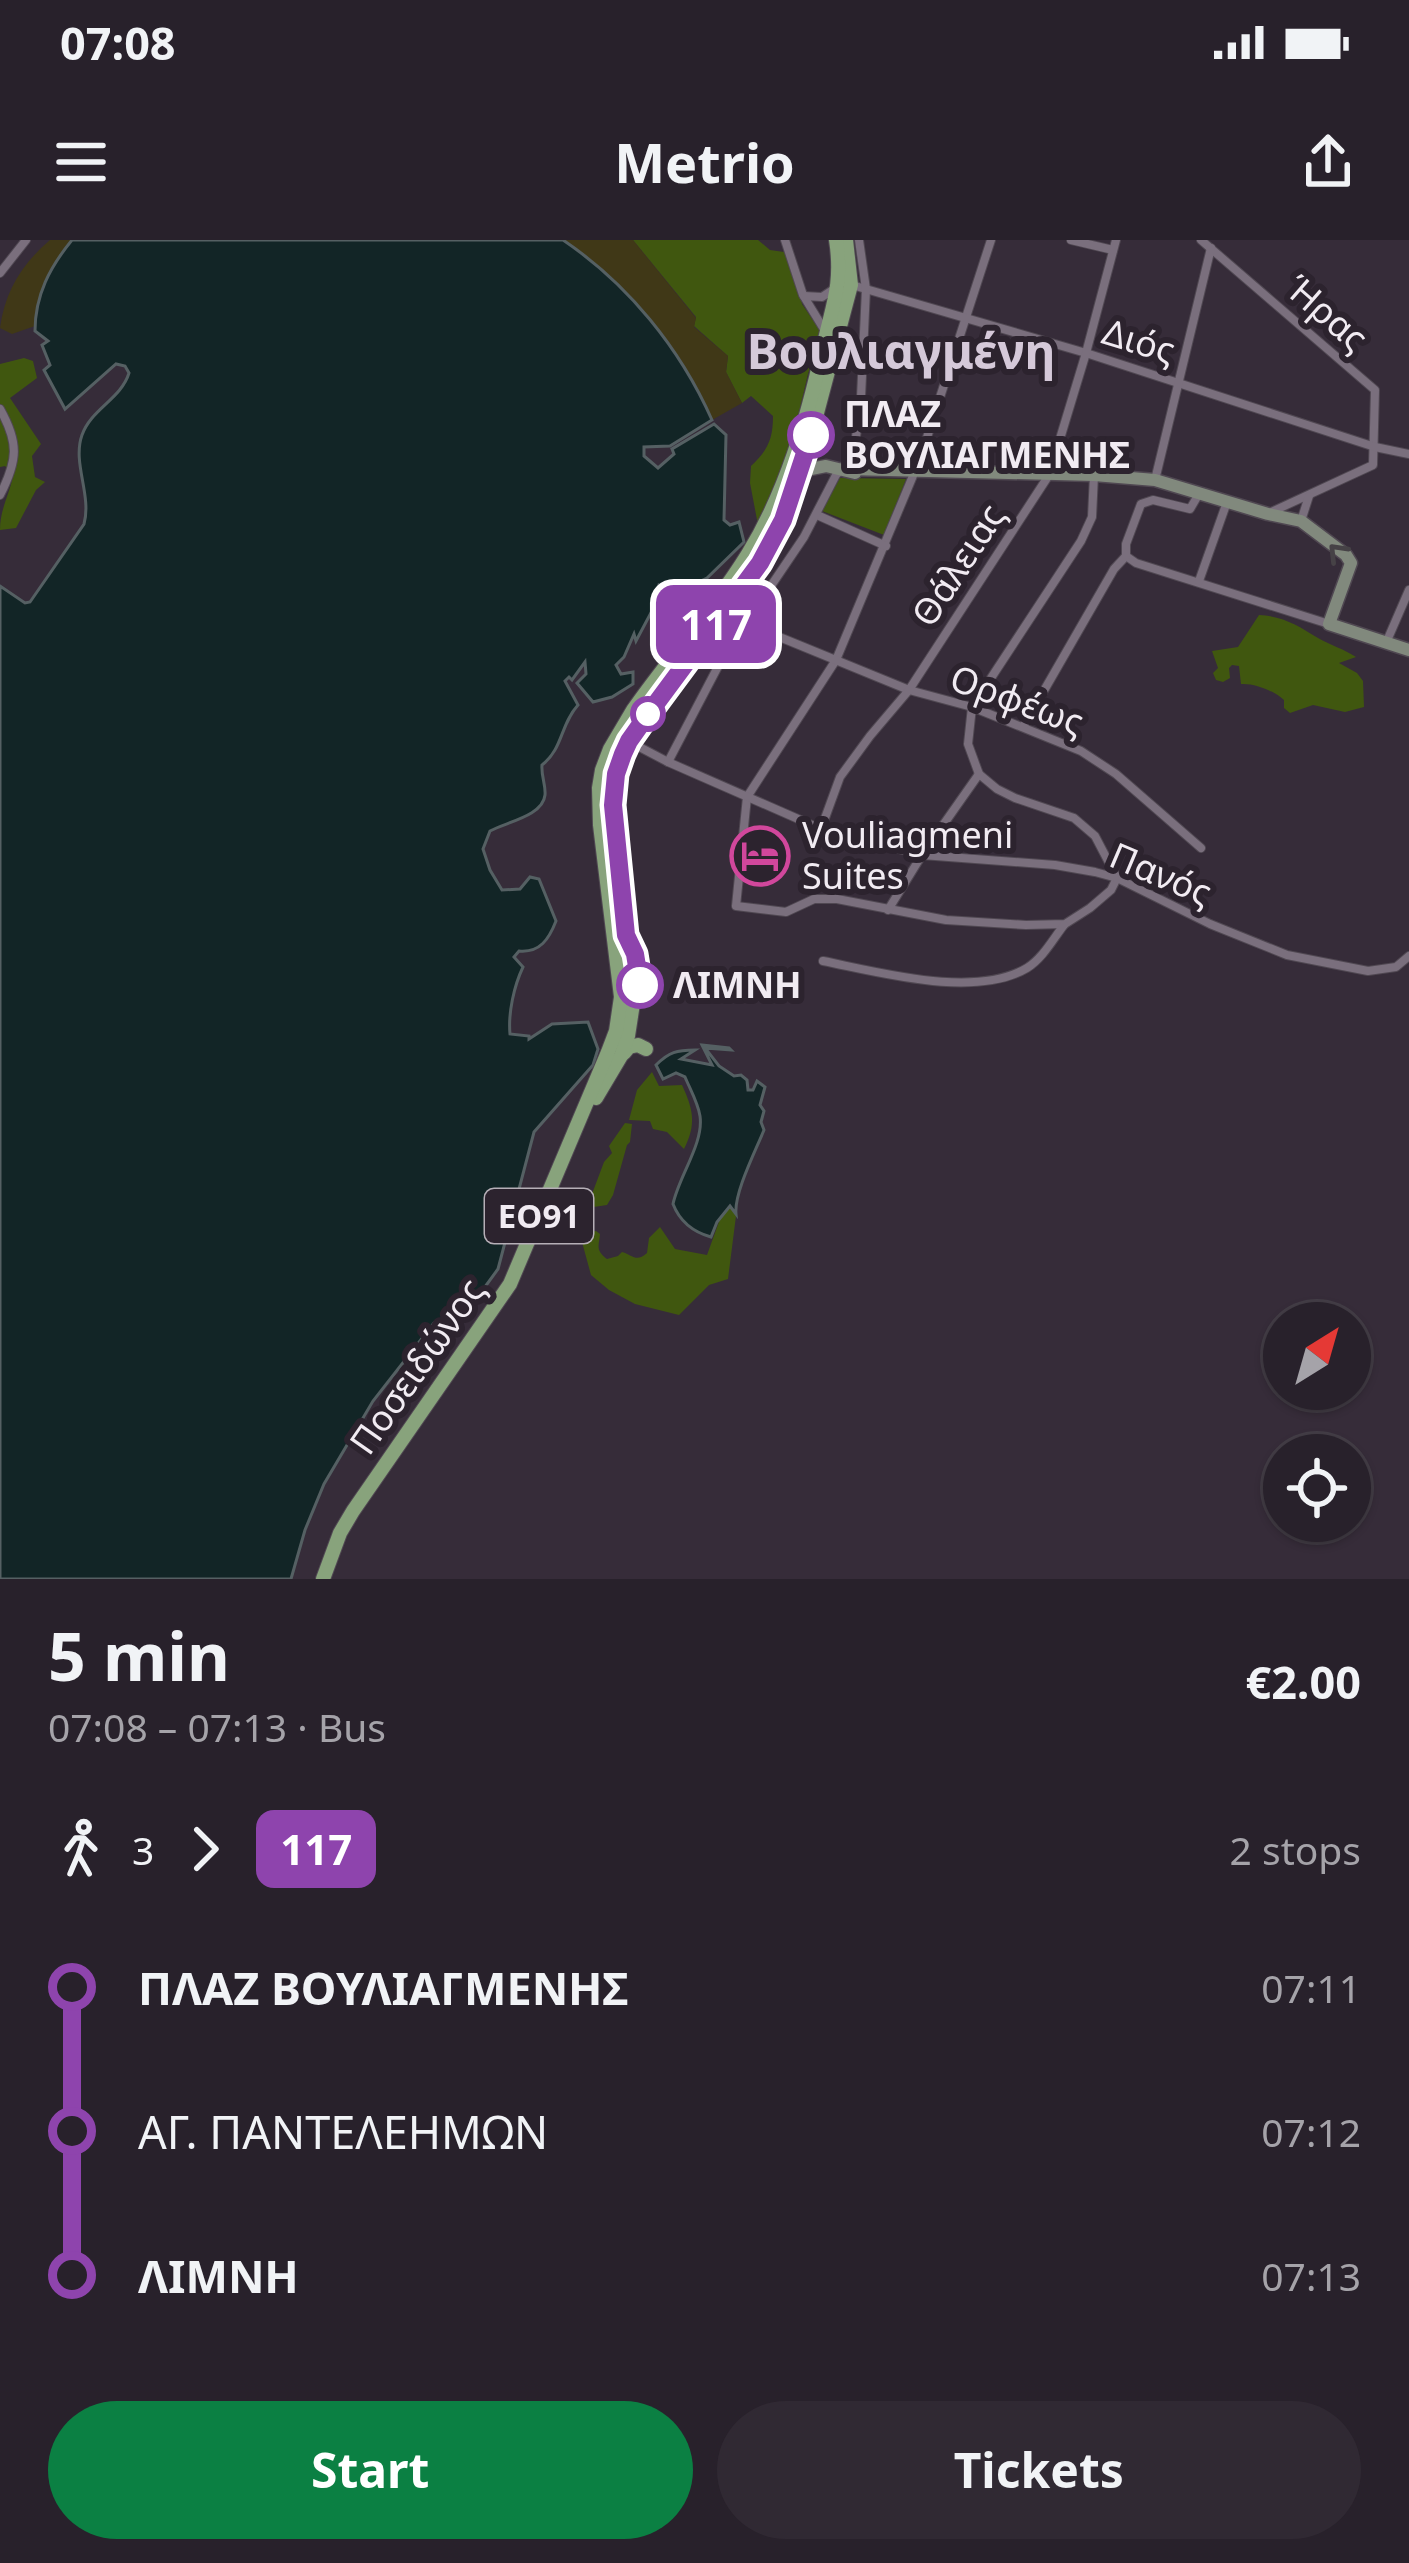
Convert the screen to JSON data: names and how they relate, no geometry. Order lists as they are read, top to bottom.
{
  "streets": {
    "main road": ["ΕΟ91", "Ποσειδώνος"],
    "street": [
      "Ήρας",
      "Διός",
      "Θάλειας",
      "Ορφέως",
      "Πανός"
    ]
  },
  "crossings": [
    ["Ήρας", "Διός"],
    ["Διός", "Θάλειας"],
    ["Διός", "Ποσειδώνος"],
    ["Θάλειας", "Ορφέως"],
    ["Θάλειας", "Πανός"],
    ["Ορφέως", "Ποσειδώνος"]
  ],
  "districts": ["Βουλιαγμένη"],
  "places": {
    "other": ["ΠΛΑΖ ΒΟΥΛΙΑΓΜΕΝΗΣ", "ΛΙΜΝΗ"],
    "hotel": ["Vouliagmeni Suites"]
  },
  "lines": ["bus line 117"],
  "north": "top right",
  "page": {
    "status": "07:08",
    "header": "Metrio",
    "on_map": "117",
    "heading": ["5 min", "07:08 – 07:13 · Bus", "€2.00"],
    "legs": ["3", "117", "2 stops"],
    "list": [
      {
        "name": "ΠΛΑΖ ΒΟΥΛΙΑΓΜΕΝΗΣ",
        "value": "07:11"
      },
      {
        "name": "ΑΓ. ΠΑΝΤΕΛΕΗΜΩΝ",
        "value": "07:12"
      },
      {
        "name": "ΛΙΜΝΗ",
        "value": "07:13"
      }
    ],
    "buttons": ["Start", "Tickets"]
  }
}
